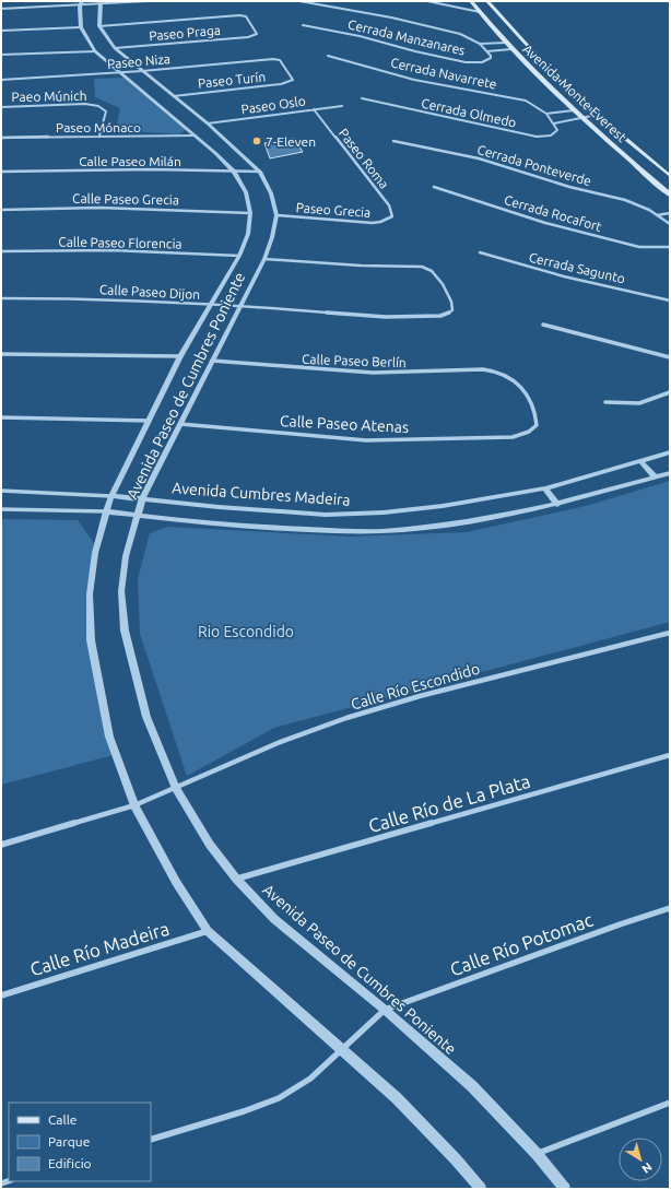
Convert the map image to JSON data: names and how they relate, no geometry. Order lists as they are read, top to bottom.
{
  "streets": {
    "main road": ["Avenida Monte Everest"],
    "street": [
      "Paseo Praga",
      "Cerrada Manzanares",
      "Paseo Niza",
      "Cerrada Navarrete",
      "Paseo Turín",
      "Paeo Múnich",
      "Paseo Oslo",
      "Cerrada Olmedo",
      "Paseo Mónaco",
      "Paseo Roma",
      "Calle Paseo Milán",
      "Cerrada Ponteverde",
      "Calle Paseo Grecia",
      "Paseo Grecia",
      "Cerrada Rocafort",
      "Calle Paseo Florencia",
      "Cerrada Sagunto",
      "Calle Paseo Dijon",
      "Calle Paseo Berlín",
      "Avenida Paseo de Cumbres Poniente",
      "Calle Paseo Atenas",
      "Avenida Cumbres Madeira",
      "Calle Río Escondido",
      "Calle Río de La Plata",
      "Calle Río Potomac",
      "Calle Río Madeira"
    ]
  },
  "crossings": [
    ["Paseo Praga", "Avenida Paseo de Cumbres Poniente"],
    ["Paseo Niza", "Paseo Turín"],
    ["Paseo Niza", "Avenida Paseo de Cumbres Poniente"],
    ["Cerrada Navarrete", "Cerrada Olmedo"],
    ["Paseo Turín", "Avenida Paseo de Cumbres Poniente"],
    ["Paeo Múnich", "Paseo Mónaco"],
    ["Paseo Oslo", "Paseo Roma"],
    ["Paseo Oslo", "Avenida Paseo de Cumbres Poniente"],
    ["Paseo Mónaco", "Avenida Paseo de Cumbres Poniente"],
    ["Paseo Roma", "Paseo Grecia"],
    ["Calle Paseo Milán", "Avenida Paseo de Cumbres Poniente"],
    ["Calle Paseo Grecia", "Avenida Paseo de Cumbres Poniente"],
    ["Paseo Grecia", "Avenida Paseo de Cumbres Poniente"],
    ["Calle Paseo Florencia", "Avenida Paseo de Cumbres Poniente"],
    ["Calle Paseo Dijon", "Avenida Paseo de Cumbres Poniente"],
    ["Calle Paseo Berlín", "Avenida Paseo de Cumbres Poniente"],
    ["Calle Paseo Berlín", "Calle Paseo Atenas"],
    ["Avenida Paseo de Cumbres Poniente", "Calle Paseo Atenas"],
    ["Avenida Paseo de Cumbres Poniente", "Avenida Cumbres Madeira"],
    ["Avenida Paseo de Cumbres Poniente", "Calle Río Escondido"],
    ["Avenida Paseo de Cumbres Poniente", "Calle Río de La Plata"],
    ["Avenida Paseo de Cumbres Poniente", "Calle Río Potomac"],
    ["Avenida Paseo de Cumbres Poniente", "Calle Río Madeira"]
  ],
  "parks": ["Rio Escondido"],
  "places": ["7-Eleven"],
  "legend": ["Calle", "Parque", "Edificio"],
  "north": "bottom right"
}
